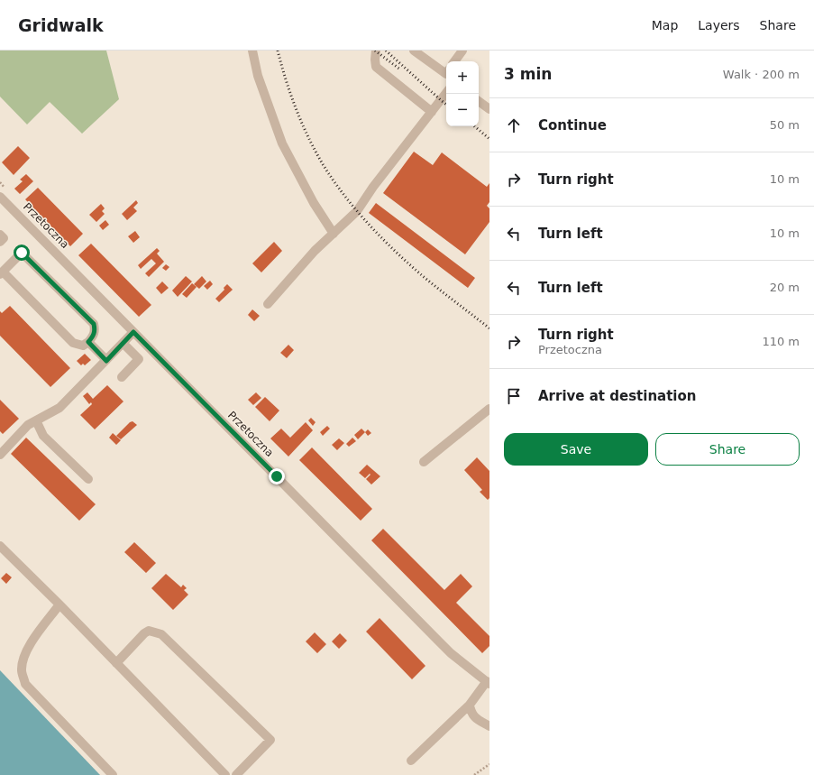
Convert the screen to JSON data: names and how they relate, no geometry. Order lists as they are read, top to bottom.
{
  "streets": {
    "street": ["Przetoczna"]
  },
  "page": {
    "header": "Gridwalk",
    "nav": ["Map", "Layers", "Share"],
    "heading": ["3 min", "Walk · 200 m"],
    "map_buttons": ["+", "−"],
    "list": [
      ["Continue", "50 m"],
      ["Turn right", "10 m"],
      ["Turn left", "10 m"],
      ["Turn left", "20 m"],
      ["Turn right", "Przetoczna", "110 m"],
      "Arrive at destination"
    ],
    "buttons": ["Save", "Share"]
  }
}
